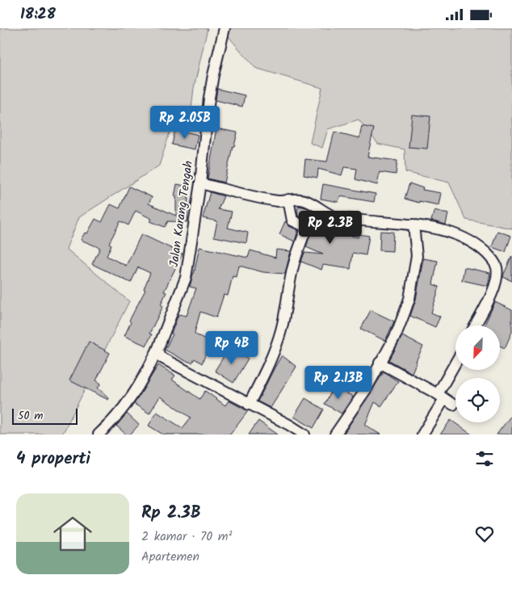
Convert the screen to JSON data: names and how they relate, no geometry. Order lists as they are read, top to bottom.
{
  "streets": {
    "street": ["Jalan Karang Tengah"]
  },
  "scale_bar": "50 m",
  "north": "bottom left",
  "page": {
    "status": "18:28",
    "price": [
      "Rp 2.05B",
      "Rp 2.3B",
      "Rp 4B",
      "Rp 2.13B"
    ],
    "scale": "50 m",
    "heading": "4 properti",
    "list": [
      {
        "name": "Rp 2.3B",
        "note": "2 kamar · 70 m² · Apartemen"
      }
    ]
  }
}
